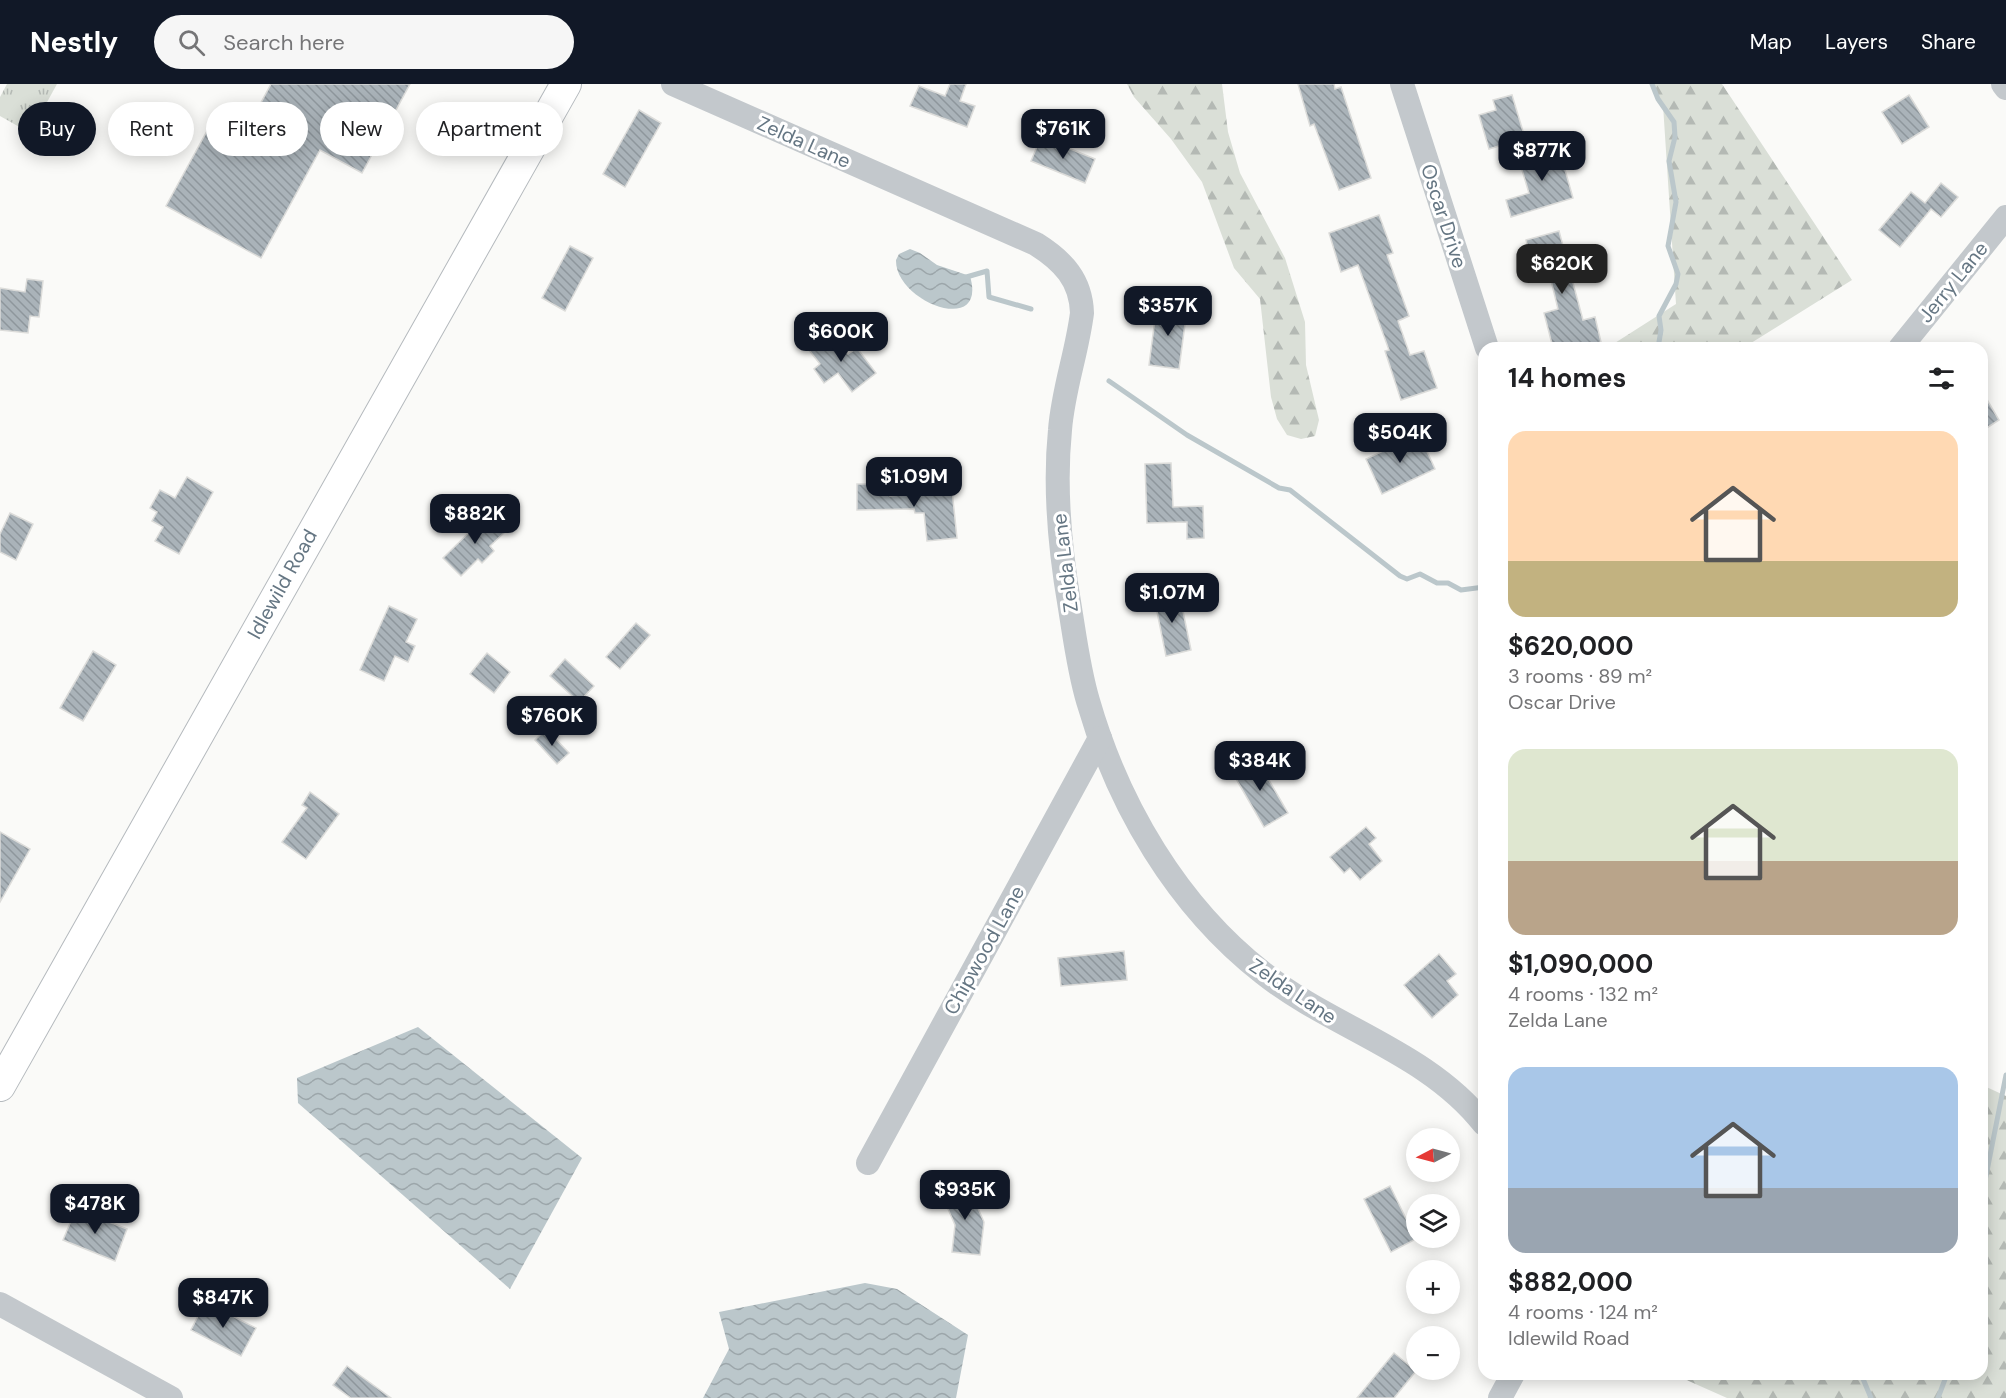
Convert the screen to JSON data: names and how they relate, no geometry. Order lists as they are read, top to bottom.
{
  "streets": {
    "main road": ["Idlewild Road"],
    "street": [
      "Zelda Lane",
      "Oscar Drive",
      "Jerry Lane",
      "Chipwood Lane"
    ]
  },
  "crossings": [
    ["Zelda Lane", "Chipwood Lane"]
  ],
  "north": "left",
  "page": {
    "header": "Nestly",
    "search": "Search here",
    "nav": ["Map", "Layers", "Share"],
    "chip": [
      "Buy",
      "Rent",
      "Filters",
      "New",
      "Apartment"
    ],
    "price": [
      "$761K",
      "$877K",
      "$620K",
      "$357K",
      "$600K",
      "$504K",
      "$1.09M",
      "$882K",
      "$1.07M",
      "$760K",
      "$384K",
      "$935K",
      "$478K",
      "$847K"
    ],
    "heading": "14 homes",
    "list": [
      {
        "name": "$620,000",
        "note": "3 rooms · 89 m² · Oscar Drive"
      },
      {
        "name": "$1,090,000",
        "note": "4 rooms · 132 m² · Zelda Lane"
      },
      {
        "name": "$882,000",
        "note": "4 rooms · 124 m² · Idlewild Road"
      }
    ],
    "map_buttons": ["+", "−"]
  }
}
